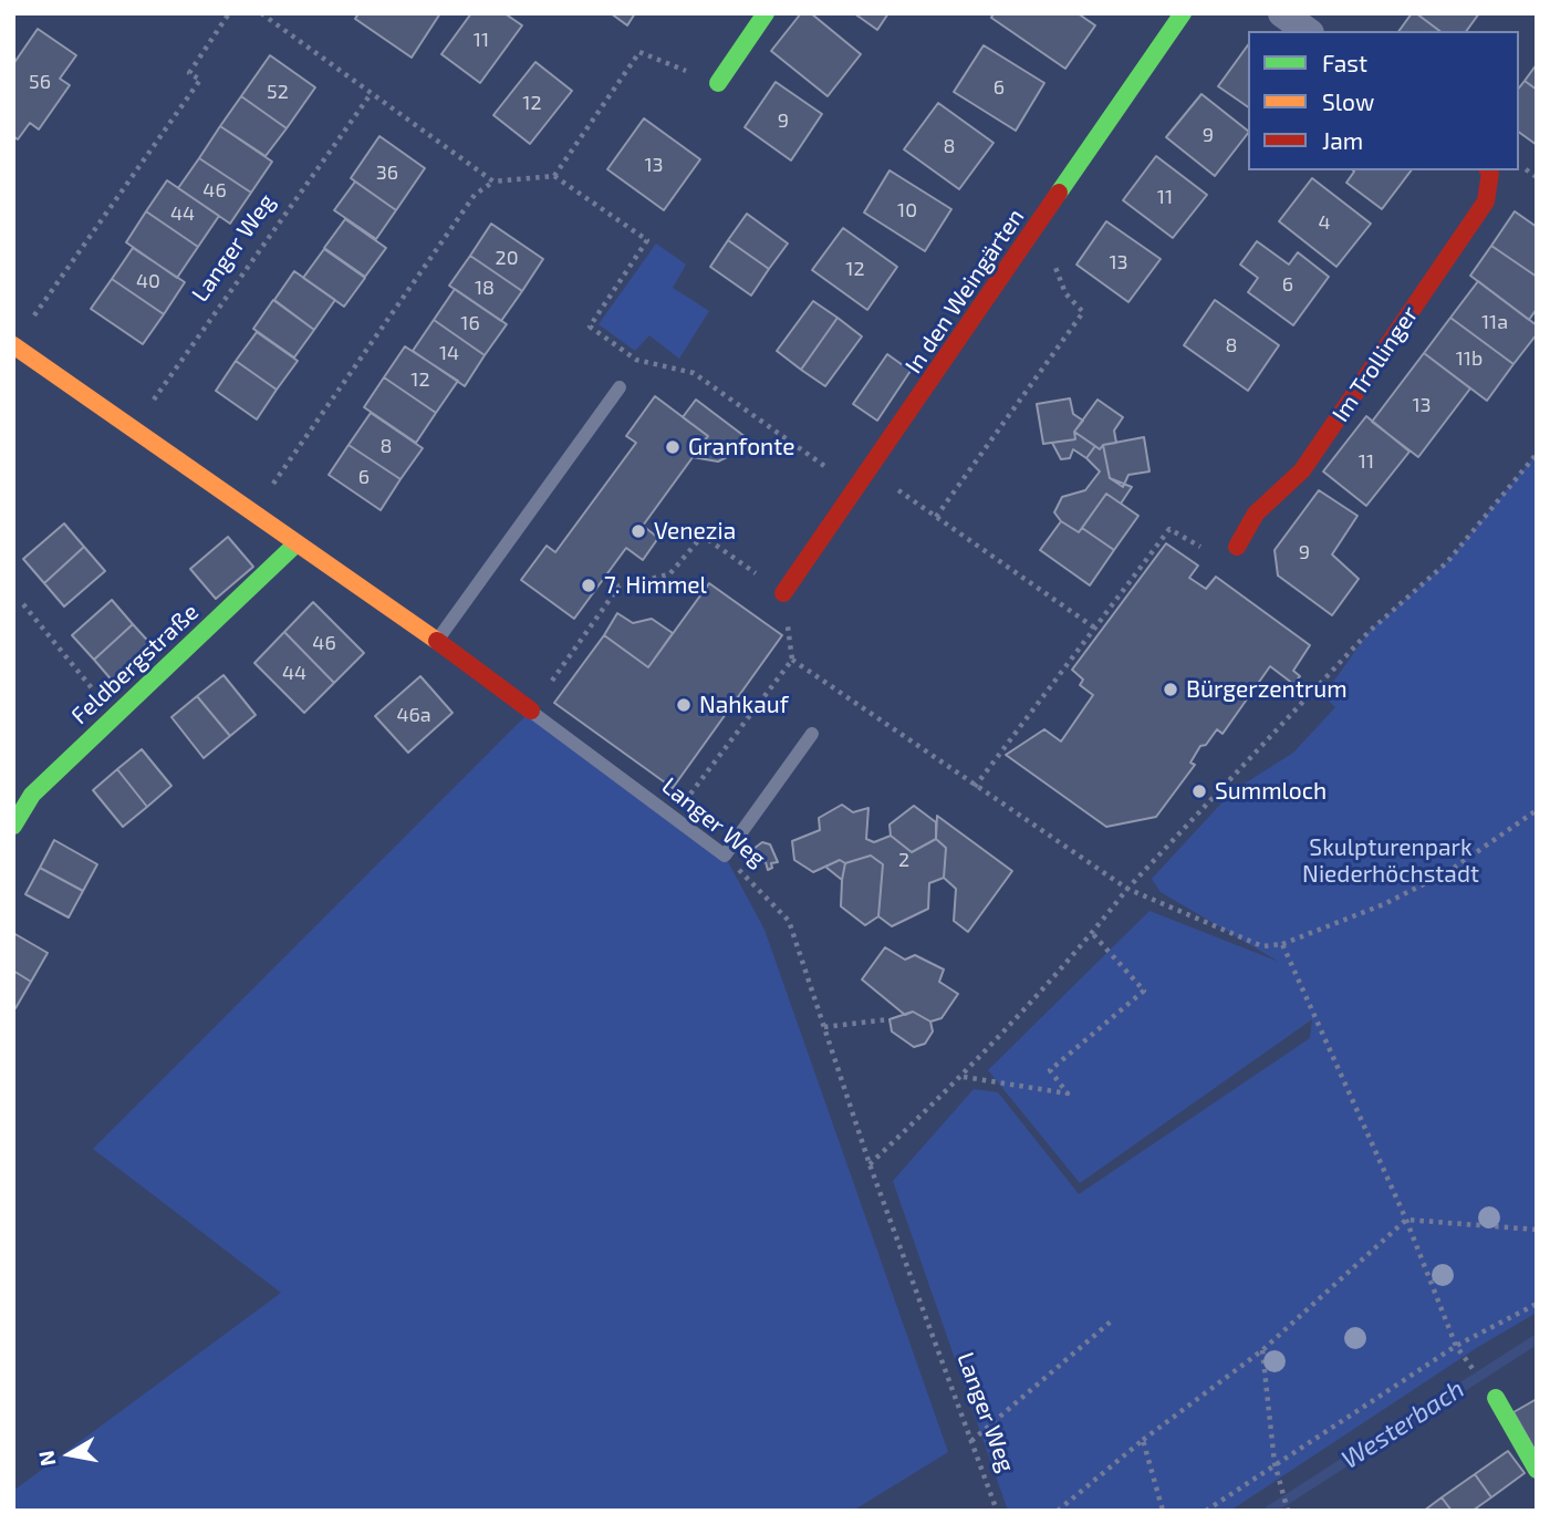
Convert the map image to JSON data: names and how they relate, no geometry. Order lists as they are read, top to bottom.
{
  "streets": {
    "street": [
      "Langer Weg",
      "In den Weingärten",
      "Im Trollinger",
      "Feldbergstraße"
    ]
  },
  "crossings": [
    ["Langer Weg", "Feldbergstraße"]
  ],
  "water": ["Westerbach"],
  "parks": ["Skulpturenpark Niederhöchstadt"],
  "places": [
    "Granfonte",
    "Venezia",
    "7. Himmel",
    "Bürgerzentrum",
    "Nahkauf",
    "Summloch"
  ],
  "house_numbers": [
    "11",
    "56",
    "6",
    "52",
    "12",
    "9",
    "9",
    "8",
    "13",
    "36",
    "46",
    "11",
    "10",
    "44",
    "4",
    "20",
    "13",
    "12",
    "40",
    "6",
    "18",
    "11a",
    "16",
    "8",
    "14",
    "11b",
    "12",
    "13",
    "8",
    "11",
    "6",
    "9",
    "46",
    "44",
    "46a",
    "2"
  ],
  "legend": ["Fast", "Slow", "Jam"],
  "north": "left"
}
